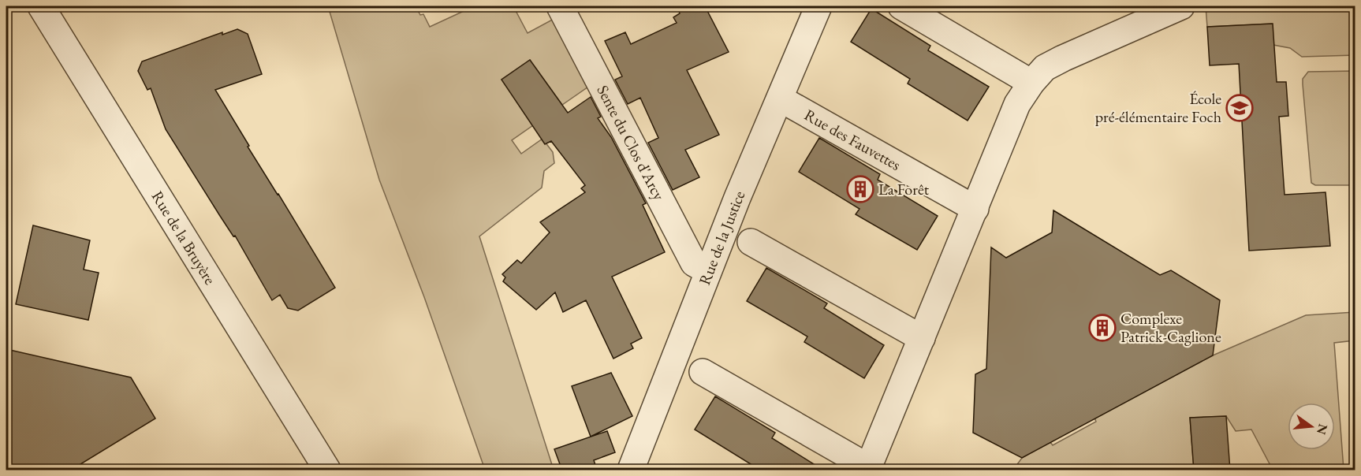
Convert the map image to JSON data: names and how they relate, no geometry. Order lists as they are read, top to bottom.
{
  "streets": {
    "street": [
      "Rue des Fauvettes",
      "Sente du Clos d'Arcy",
      "Rue de la Justice",
      "Rue de la Bruyère"
    ]
  },
  "crossings": [
    ["Rue des Fauvettes", "Rue de la Justice"],
    ["Sente du Clos d'Arcy", "Rue de la Justice"]
  ],
  "places": {
    "school or university": ["École pré-élémentaire Foch"],
    "building": ["La Forêt", "Complexe Patrick-Caglione"]
  },
  "north": "right"
}
